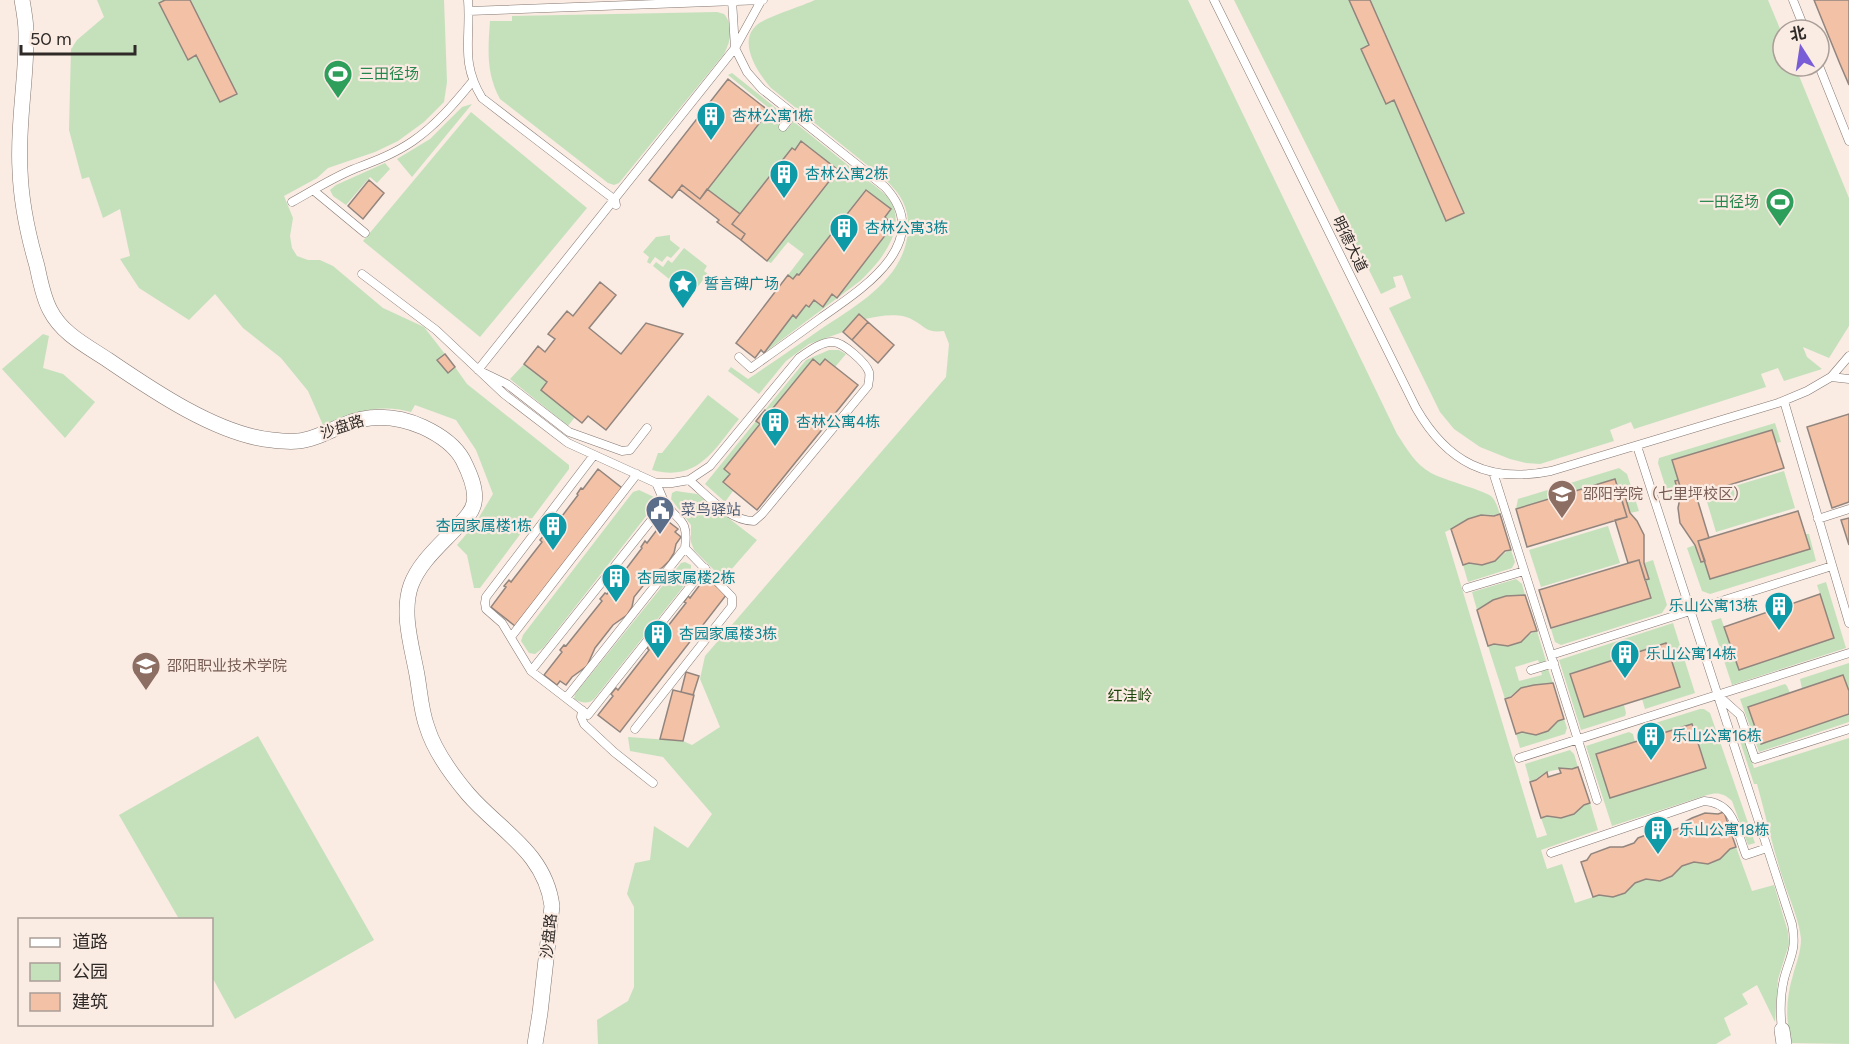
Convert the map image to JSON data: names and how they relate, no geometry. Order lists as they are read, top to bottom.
{
  "streets": {
    "street": ["沙盘路"],
    "lane": ["明德大道"]
  },
  "parks": ["红洼岭"],
  "places": {
    "sports": ["三田径场", "一田径场"],
    "building": [
      "杏林公寓1栋",
      "杏林公寓2栋",
      "杏林公寓3栋",
      "杏林公寓4栋",
      "杏园家属楼1栋",
      "杏园家属楼2栋",
      "乐山公寓13栋",
      "杏园家属楼3栋",
      "乐山公寓14栋",
      "乐山公寓16栋",
      "乐山公寓18栋"
    ],
    "place": ["誓言碑广场"],
    "school or university": ["邵阳学院（七里坪校区）", "邵阳职业技术学院"],
    "public building": ["菜鸟驿站"]
  },
  "legend": ["道路", "公园", "建筑"],
  "scale_bar": "50 m",
  "north": "top"
}
